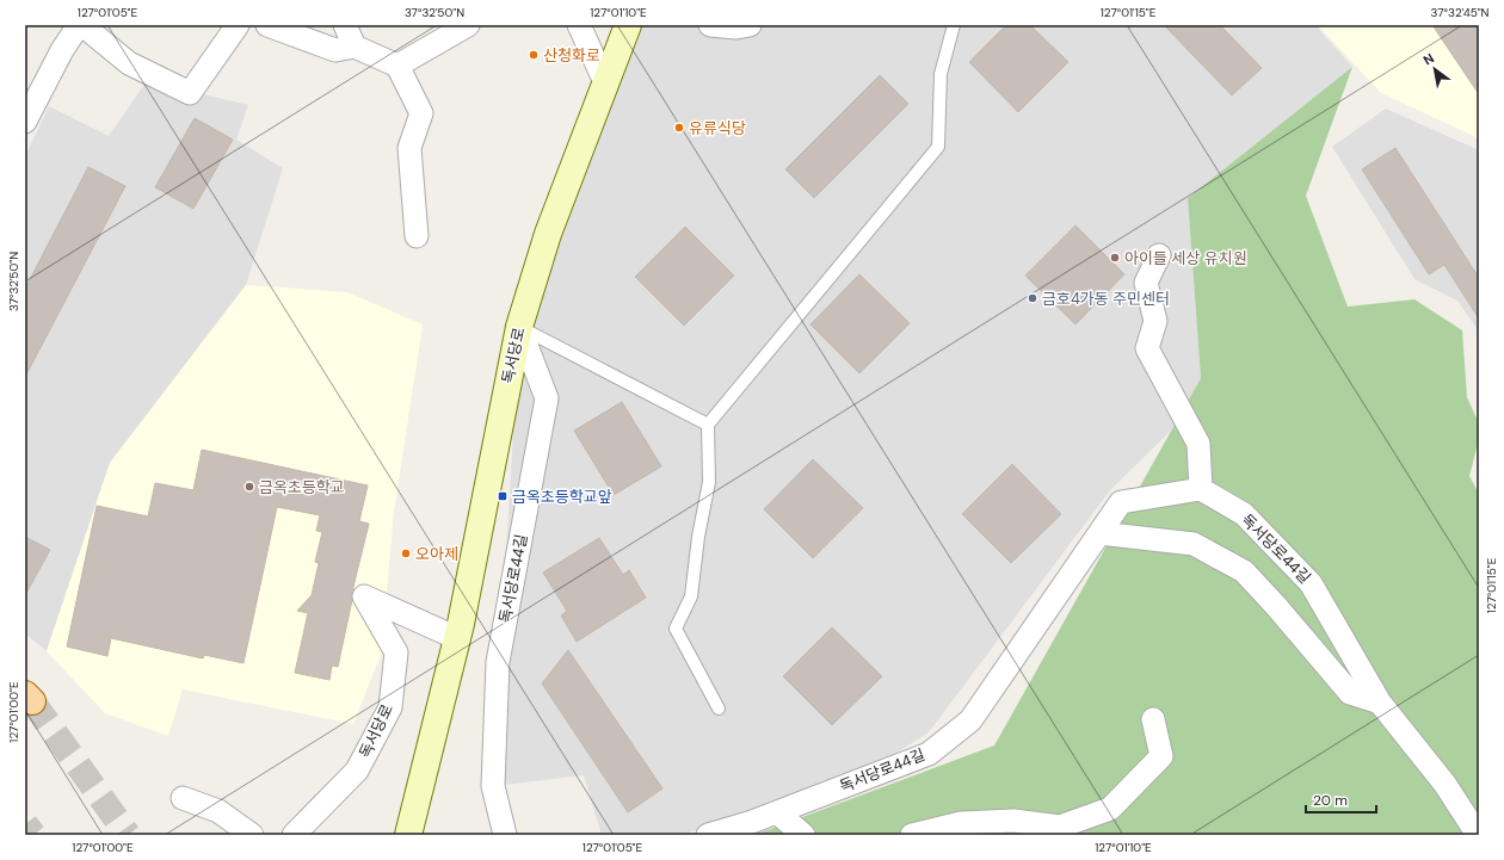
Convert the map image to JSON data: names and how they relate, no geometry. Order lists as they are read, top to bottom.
{
  "streets": {
    "main road": ["독서당로"],
    "street": ["독서당로44길"]
  },
  "crossings": [
    ["독서당로", "독서당로44길"]
  ],
  "places": {
    "other": [
      "산청화로",
      "유류식당",
      "아이들 세상 유치원",
      "금호4가동 주민센터",
      "금옥초등학교",
      "오아제"
    ],
    "transit": ["금옥초등학교앞"]
  },
  "scale_bar": "20 m",
  "north": "top left",
  "coordinates": [
    "127°01'05\"E",
    "37°32'50\"N",
    "127°01'10\"E",
    "127°01'15\"E",
    "37°32'45\"N",
    "127°01'00\"E"
  ]
}
